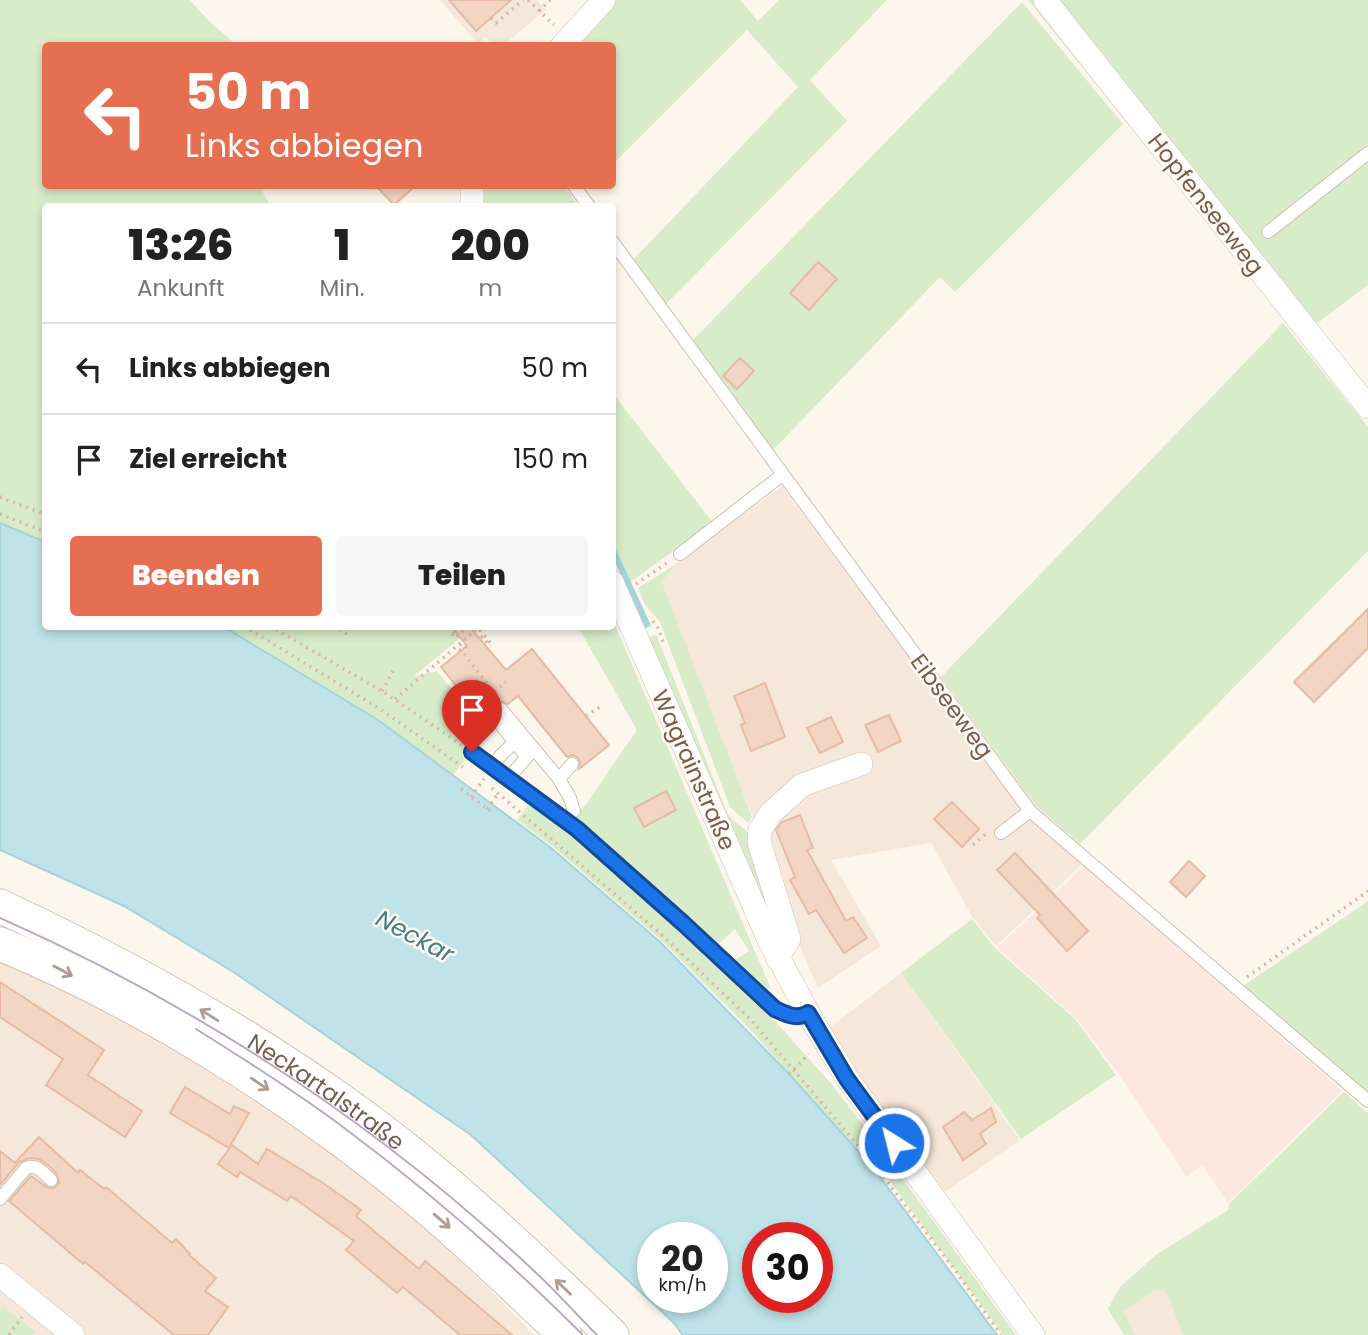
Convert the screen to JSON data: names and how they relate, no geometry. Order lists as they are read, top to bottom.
{
  "streets": {
    "main road": ["Neckartalstraße"],
    "street": ["Hopfenseeweg", "Wagrainstraße"],
    "lane": ["Eibseeweg"]
  },
  "water": ["Neckar"],
  "page": {
    "turn": ["50 m", "Links abbiegen"],
    "eta": [
      "13:26",
      "Ankunft",
      "1",
      "Min.",
      "200",
      "m"
    ],
    "list": [
      {
        "name": "Links abbiegen",
        "value": "50 m"
      },
      {
        "name": "Ziel erreicht",
        "value": "150 m"
      }
    ],
    "buttons": ["Beenden", "Teilen"],
    "speed": "20 km/h",
    "limit": "30"
  }
}
